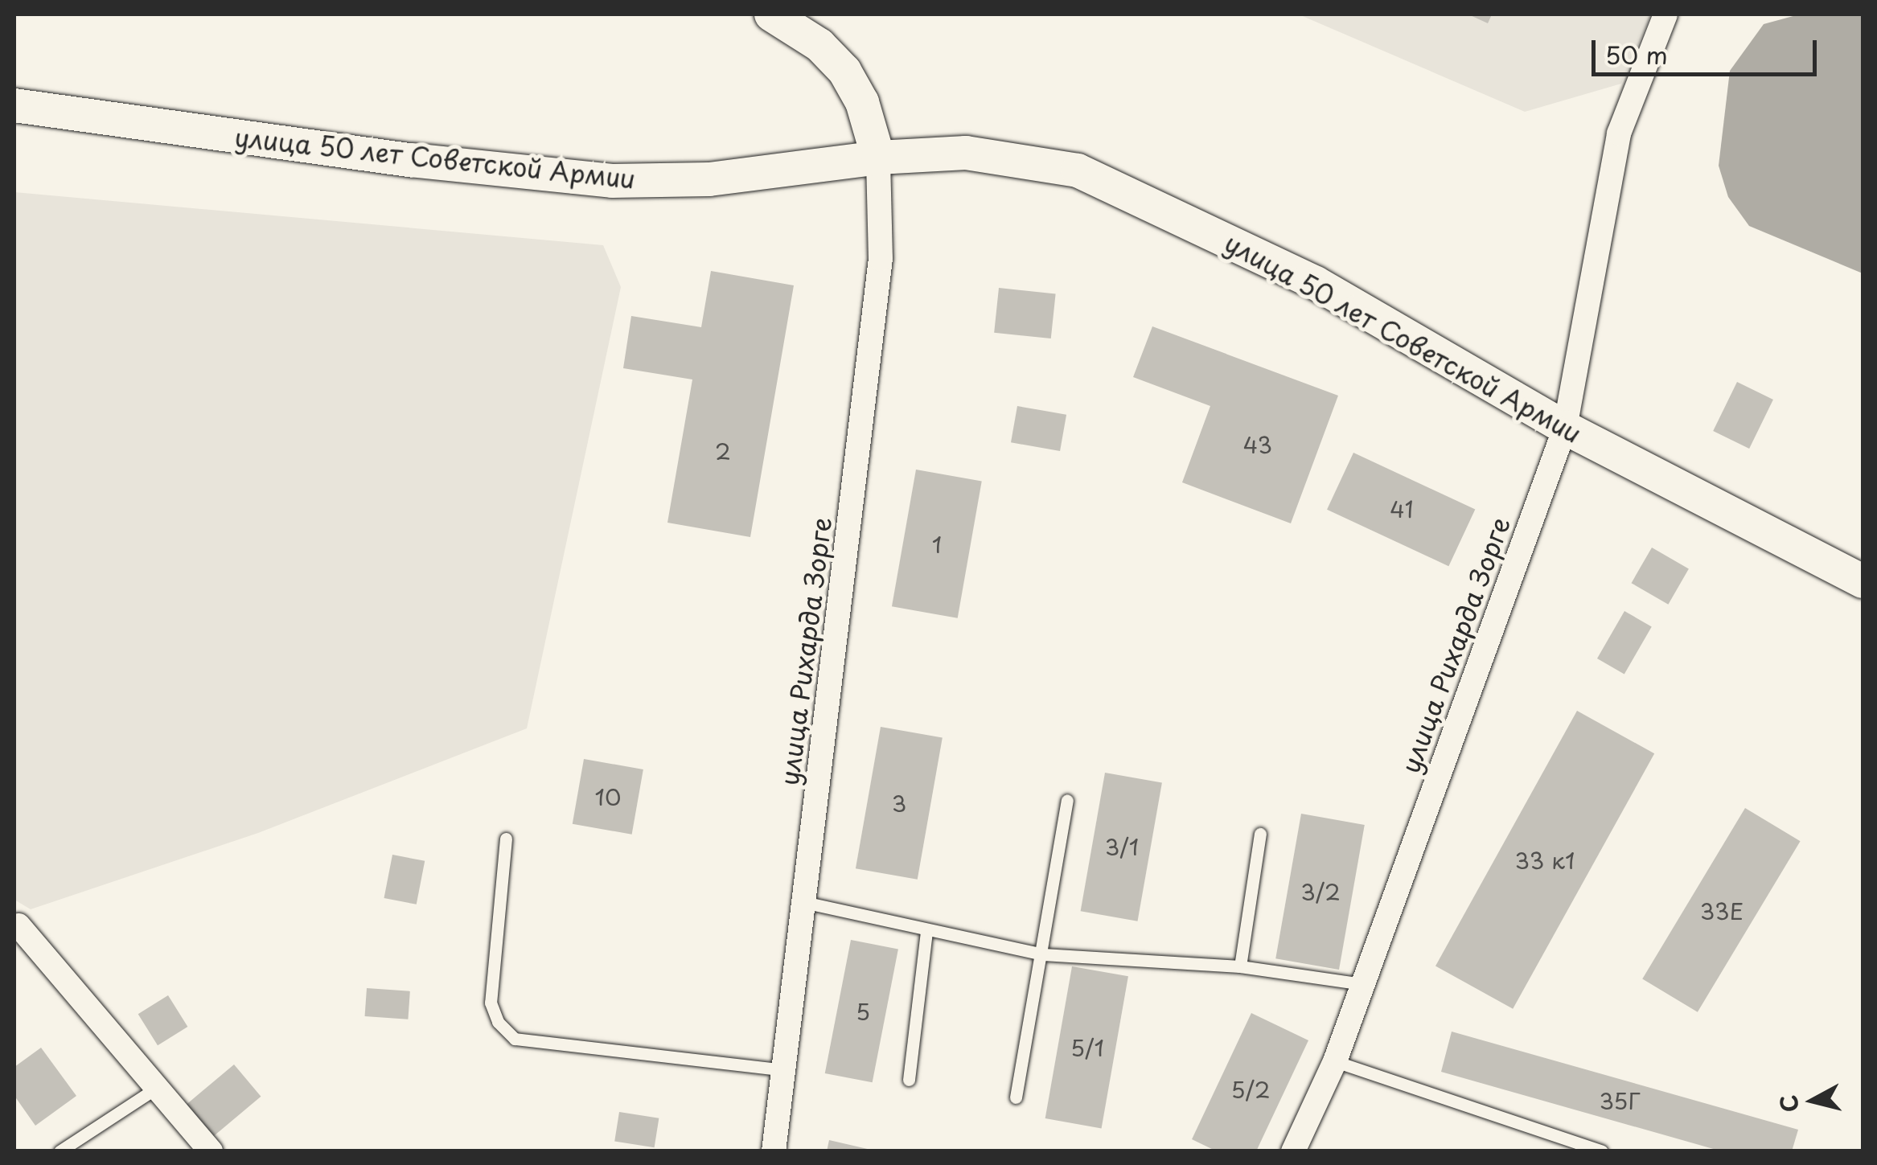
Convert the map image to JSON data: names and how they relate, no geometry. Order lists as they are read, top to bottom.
{
  "streets": {
    "main road": ["улица 50 лет Советской Армии"],
    "street": ["улица Рихарда Зорге"]
  },
  "crossings": [
    ["улица 50 лет Советской Армии", "улица Рихарда Зорге"]
  ],
  "house_numbers": [
    "43",
    "2",
    "41",
    "1",
    "10",
    "3",
    "3/1",
    "33 к1",
    "3/2",
    "33Е",
    "5",
    "5/1",
    "5/2",
    "35Г"
  ],
  "scale_bar": "50 m",
  "north": "left"
}
